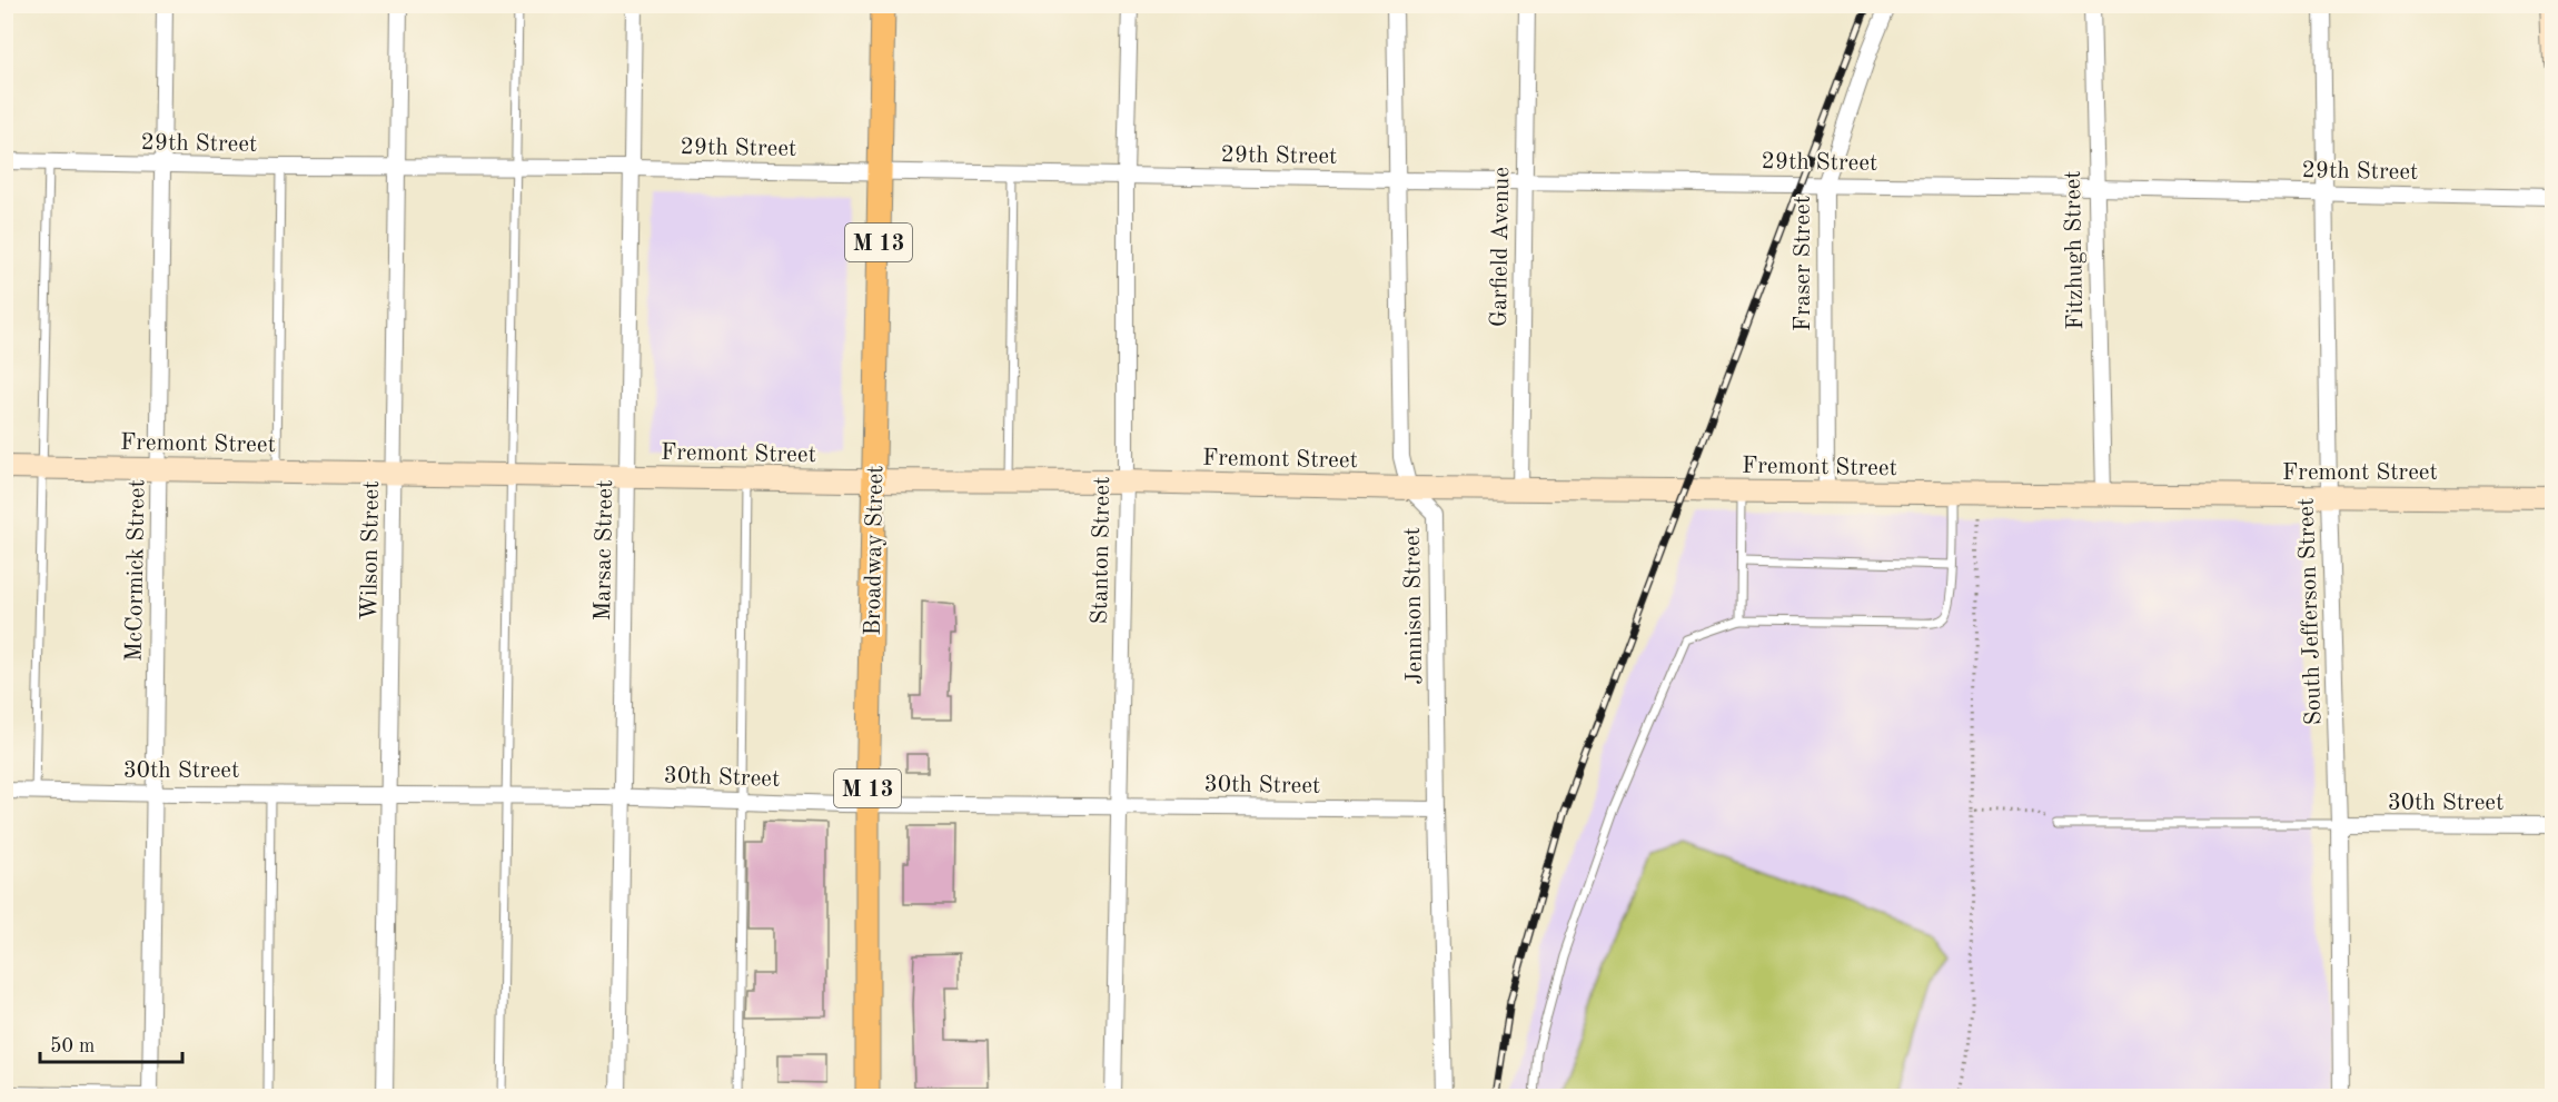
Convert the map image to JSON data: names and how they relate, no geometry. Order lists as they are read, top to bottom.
{
  "streets": {
    "main road": ["M 13", "Broadway Street"],
    "street": [
      "29th Street",
      "Garfield Avenue",
      "Fitzhugh Street",
      "Fraser Street",
      "Fremont Street",
      "Wilson Street",
      "Marsac Street",
      "Stanton Street",
      "McCormick Street",
      "Jennison Street",
      "South Jefferson Street",
      "30th Street"
    ]
  },
  "crossings": [
    ["29th Street", "Garfield Avenue"],
    ["29th Street", "Fitzhugh Street"],
    ["29th Street", "Fraser Street"],
    ["29th Street", "Wilson Street"],
    ["29th Street", "Marsac Street"],
    ["29th Street", "Broadway Street"],
    ["29th Street", "Stanton Street"],
    ["29th Street", "McCormick Street"],
    ["29th Street", "South Jefferson Street"],
    ["Garfield Avenue", "Fremont Street"],
    ["Fitzhugh Street", "Fremont Street"],
    ["Fraser Street", "Fremont Street"],
    ["Fremont Street", "Wilson Street"],
    ["Fremont Street", "Marsac Street"],
    ["Fremont Street", "Broadway Street"],
    ["Fremont Street", "Stanton Street"],
    ["Fremont Street", "McCormick Street"],
    ["Fremont Street", "Jennison Street"],
    ["Fremont Street", "South Jefferson Street"],
    ["Wilson Street", "30th Street"],
    ["Marsac Street", "30th Street"],
    ["Broadway Street", "30th Street"],
    ["Stanton Street", "30th Street"],
    ["McCormick Street", "30th Street"],
    ["Jennison Street", "30th Street"],
    ["South Jefferson Street", "30th Street"]
  ],
  "scale_bar": "50 m"
}
